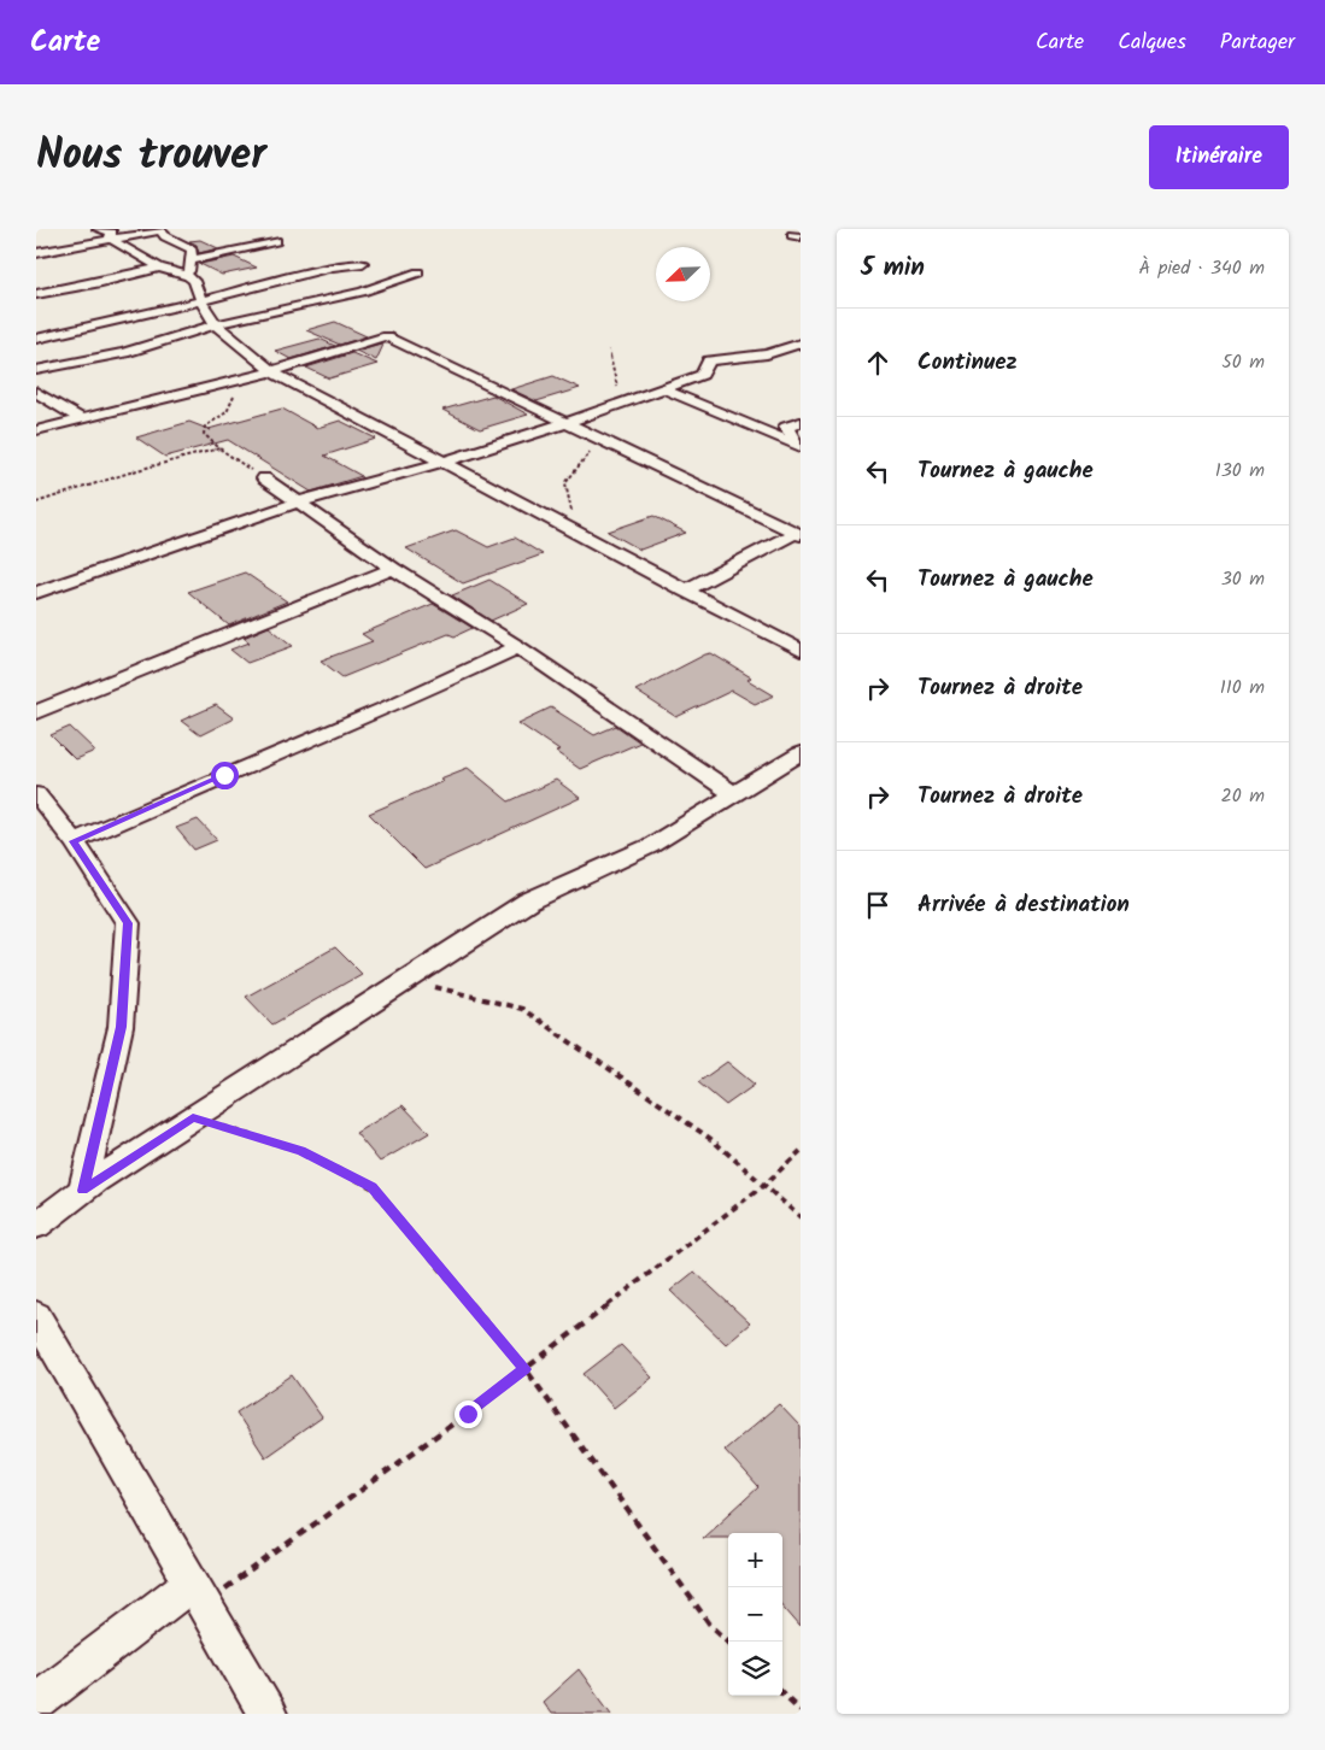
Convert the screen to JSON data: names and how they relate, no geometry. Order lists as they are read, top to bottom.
{
  "north": "bottom left",
  "page": {
    "header": "Carte",
    "nav": ["Carte", "Calques", "Partager"],
    "title": "Nous trouver",
    "buttons": "Itinéraire",
    "heading": ["5 min", "À pied · 340 m"],
    "list": [
      ["Continuez", "50 m"],
      ["Tournez à gauche", "130 m"],
      ["Tournez à gauche", "30 m"],
      ["Tournez à droite", "110 m"],
      ["Tournez à droite", "20 m"],
      "Arrivée à destination"
    ],
    "map_buttons": ["+", "−"]
  }
}
